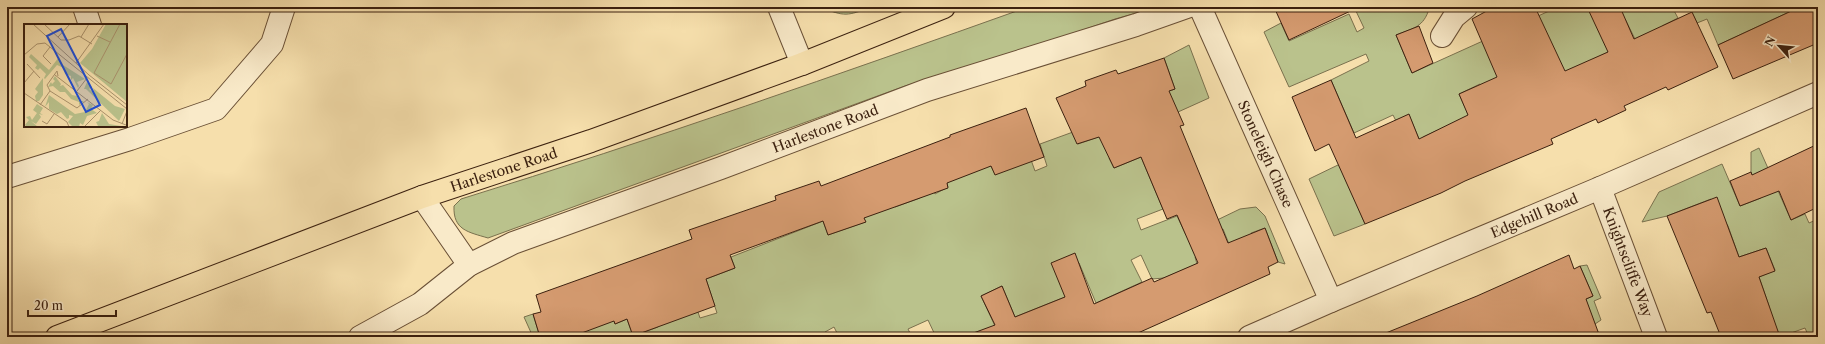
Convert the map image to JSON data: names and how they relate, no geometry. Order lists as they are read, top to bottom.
{
  "streets": {
    "main road": ["Harlestone Road"],
    "street": ["Stoneleigh Chase", "Edgehill Road", "Knightscliffe Way"]
  },
  "crossings": [
    ["Stoneleigh Chase", "Edgehill Road"],
    ["Edgehill Road", "Knightscliffe Way"]
  ],
  "scale_bar": "20 m",
  "north": "top left"
}
